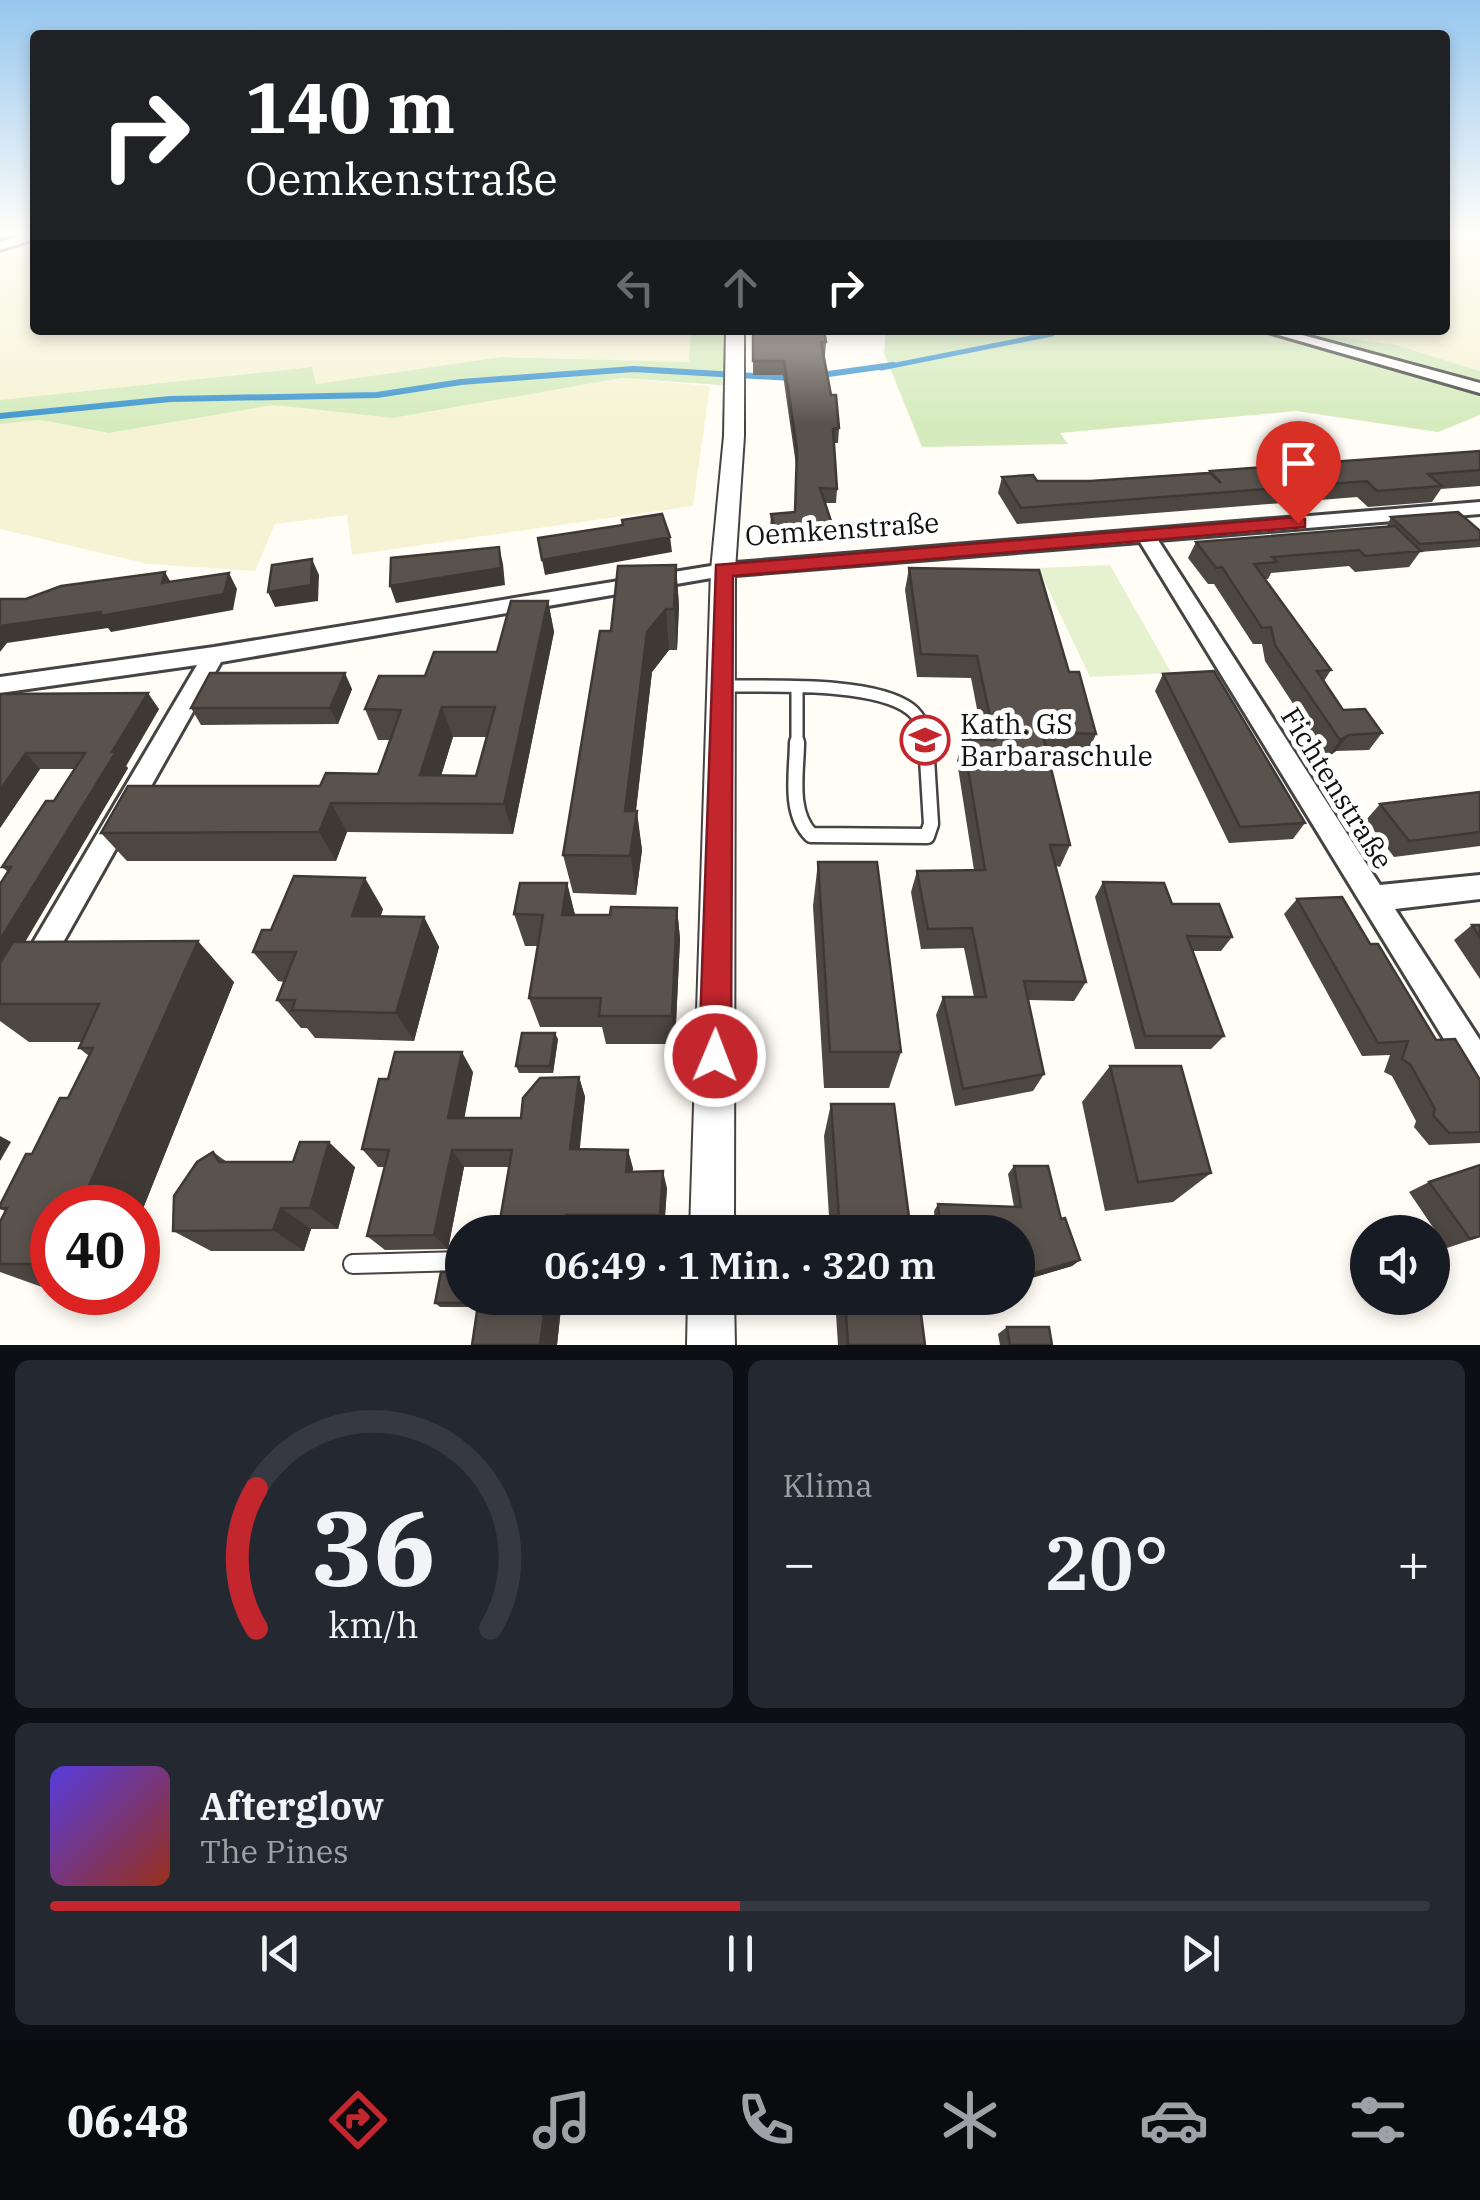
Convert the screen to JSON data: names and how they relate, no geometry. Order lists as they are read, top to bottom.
{
  "streets": {
    "street": ["Oemkenstraße", "Fichtenstraße"]
  },
  "crossings": [
    ["Oemkenstraße", "Fichtenstraße"]
  ],
  "places": {
    "school or university": ["Kath. GS Barbaraschule"]
  },
  "page": {
    "turn": ["140 m", "Oemkenstraße"],
    "limit": "40",
    "trip": "06:49 · 1 Min. · 320 m",
    "tile": "Klima",
    "heat": ["−", "20°", "+"],
    "song": ["Afterglow", "The Pines"],
    "tabs": "06:48",
    "gauge": ["36", "km/h"]
  }
}
